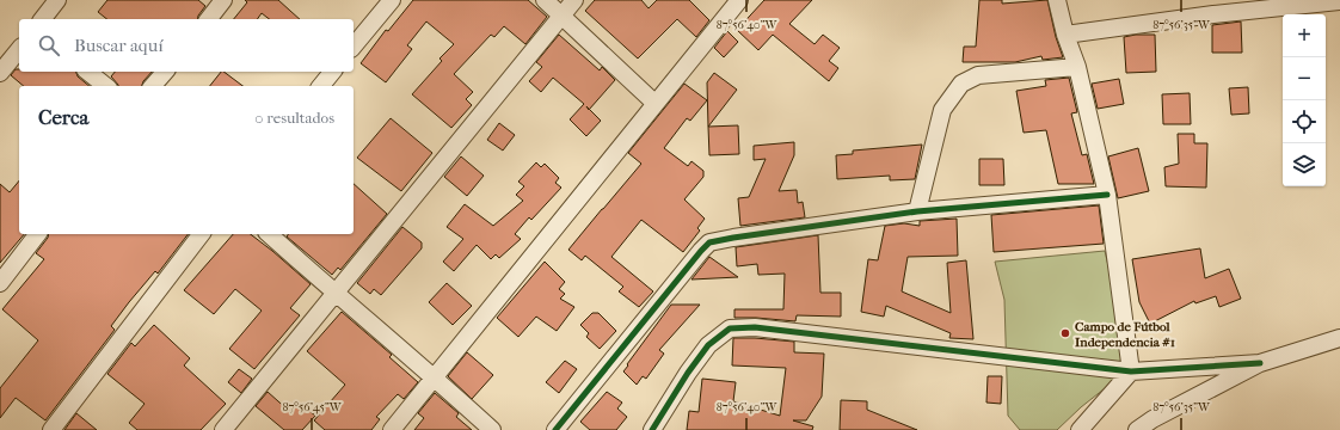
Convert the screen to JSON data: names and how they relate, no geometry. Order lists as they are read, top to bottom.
{
  "places": ["Campo de Fútbol Independencia #1"],
  "page": {
    "map_buttons": ["+", "−"],
    "search": "Buscar aquí",
    "heading": ["Cerca", "0 resultados"]
  },
  "coordinates": ["87°56'40\"W", "87°56'35\"W", "87°56'45\"W"]
}
